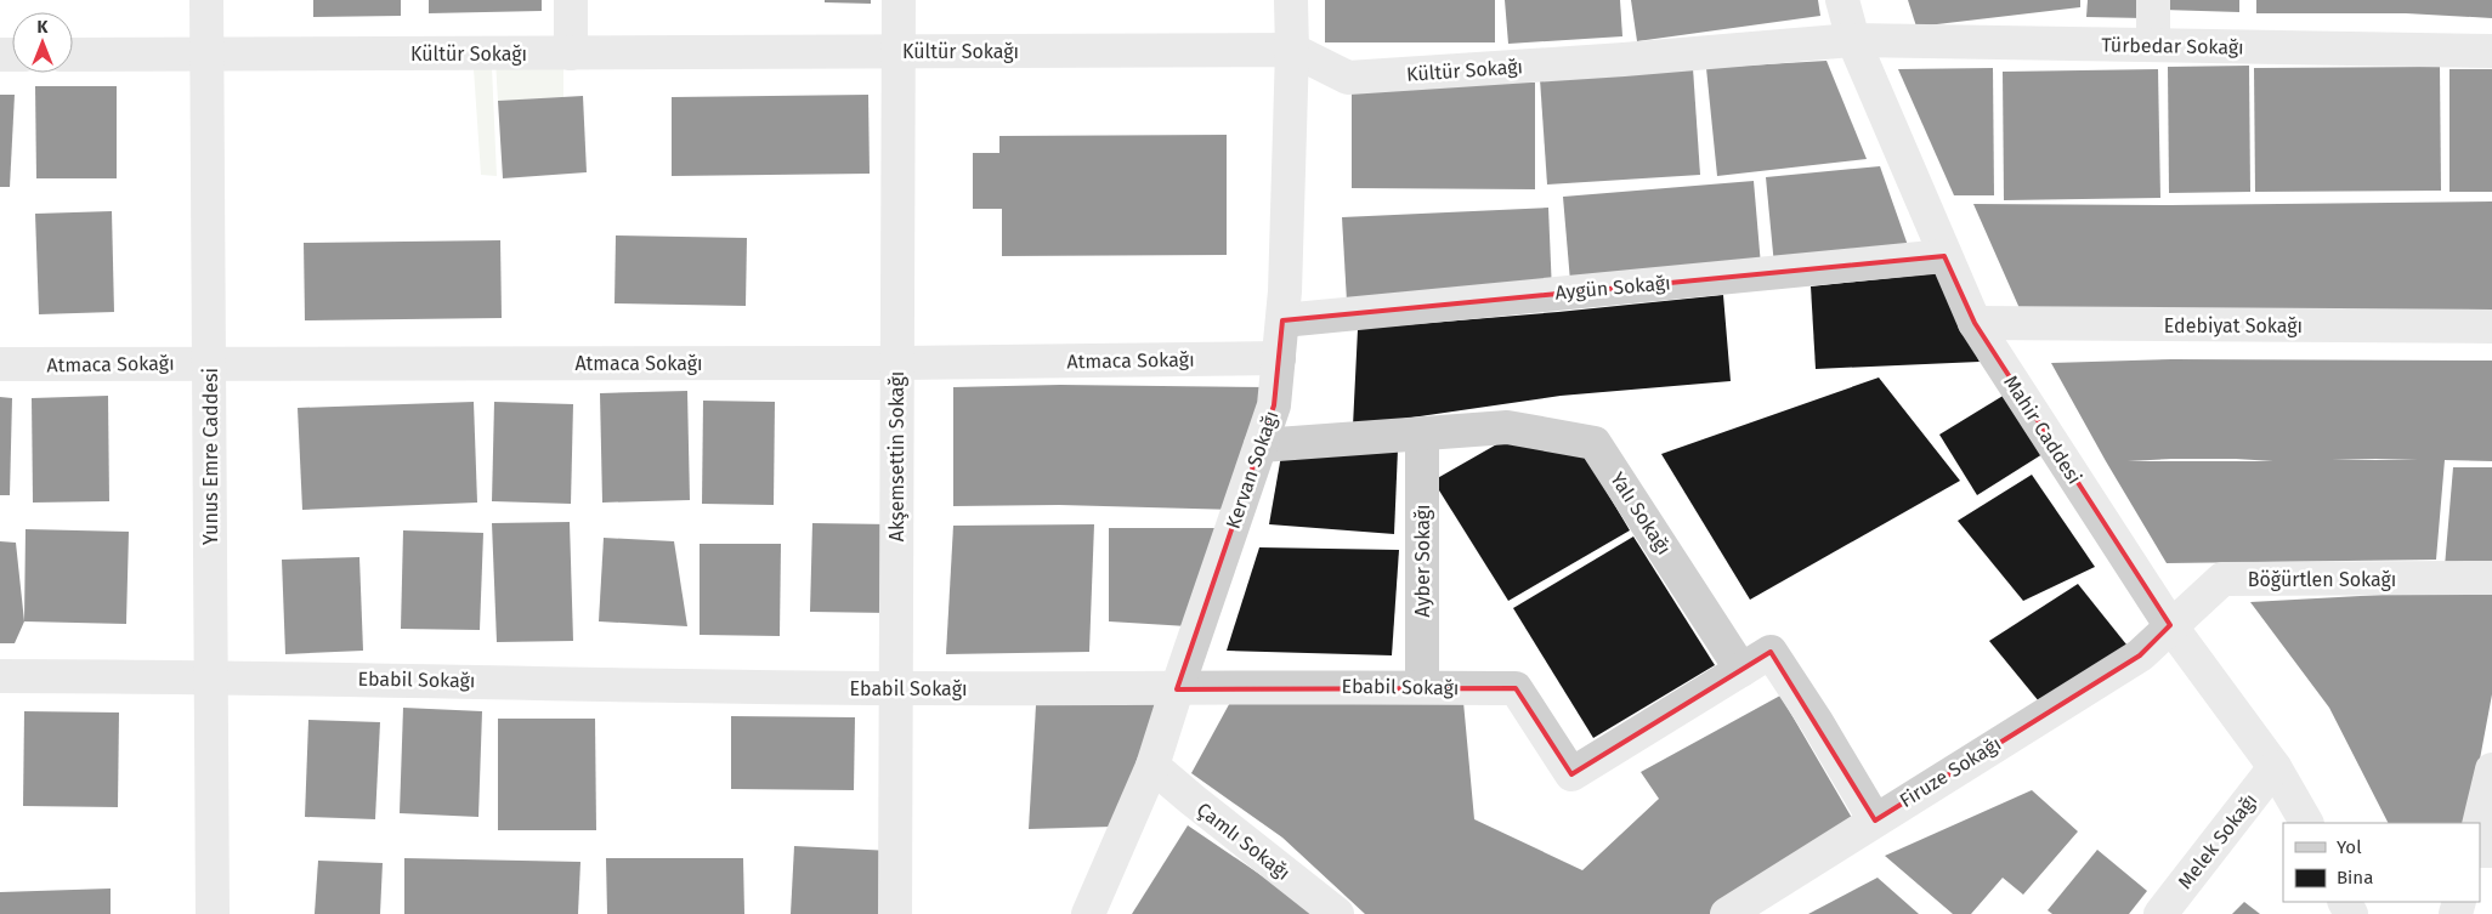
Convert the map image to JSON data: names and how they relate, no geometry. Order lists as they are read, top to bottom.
{
  "streets": {
    "street": [
      "Türbedar Sokağı",
      "Kültür Sokağı",
      "Aygün Sokağı",
      "Edebiyat Sokağı",
      "Atmaca Sokağı",
      "Mahir Caddesi",
      "Yunus Emre Caddesi",
      "Akşemsettin Sokağı",
      "Kervan Sokağı",
      "Yalı Sokağı",
      "Ayber Sokağı",
      "Böğürtlen Sokağı",
      "Ebabil Sokağı",
      "Firuze Sokağı",
      "Çamlı Sokağı",
      "Melek Sokağı"
    ]
  },
  "crossings": [
    ["Türbedar Sokağı", "Kültür Sokağı"],
    ["Türbedar Sokağı", "Mahir Caddesi"],
    ["Kültür Sokağı", "Mahir Caddesi"],
    ["Kültür Sokağı", "Yunus Emre Caddesi"],
    ["Kültür Sokağı", "Akşemsettin Sokağı"],
    ["Kültür Sokağı", "Kervan Sokağı"],
    ["Aygün Sokağı", "Mahir Caddesi"],
    ["Aygün Sokağı", "Kervan Sokağı"],
    ["Edebiyat Sokağı", "Mahir Caddesi"],
    ["Atmaca Sokağı", "Yunus Emre Caddesi"],
    ["Atmaca Sokağı", "Akşemsettin Sokağı"],
    ["Atmaca Sokağı", "Kervan Sokağı"],
    ["Mahir Caddesi", "Böğürtlen Sokağı"],
    ["Mahir Caddesi", "Firuze Sokağı"],
    ["Mahir Caddesi", "Melek Sokağı"],
    ["Yunus Emre Caddesi", "Ebabil Sokağı"],
    ["Akşemsettin Sokağı", "Ebabil Sokağı"],
    ["Kervan Sokağı", "Yalı Sokağı"],
    ["Kervan Sokağı", "Ebabil Sokağı"],
    ["Kervan Sokağı", "Çamlı Sokağı"],
    ["Yalı Sokağı", "Ayber Sokağı"],
    ["Yalı Sokağı", "Ebabil Sokağı"],
    ["Ayber Sokağı", "Ebabil Sokağı"],
    ["Böğürtlen Sokağı", "Firuze Sokağı"]
  ],
  "legend": ["Yol", "Bina"],
  "north": "top"
}
